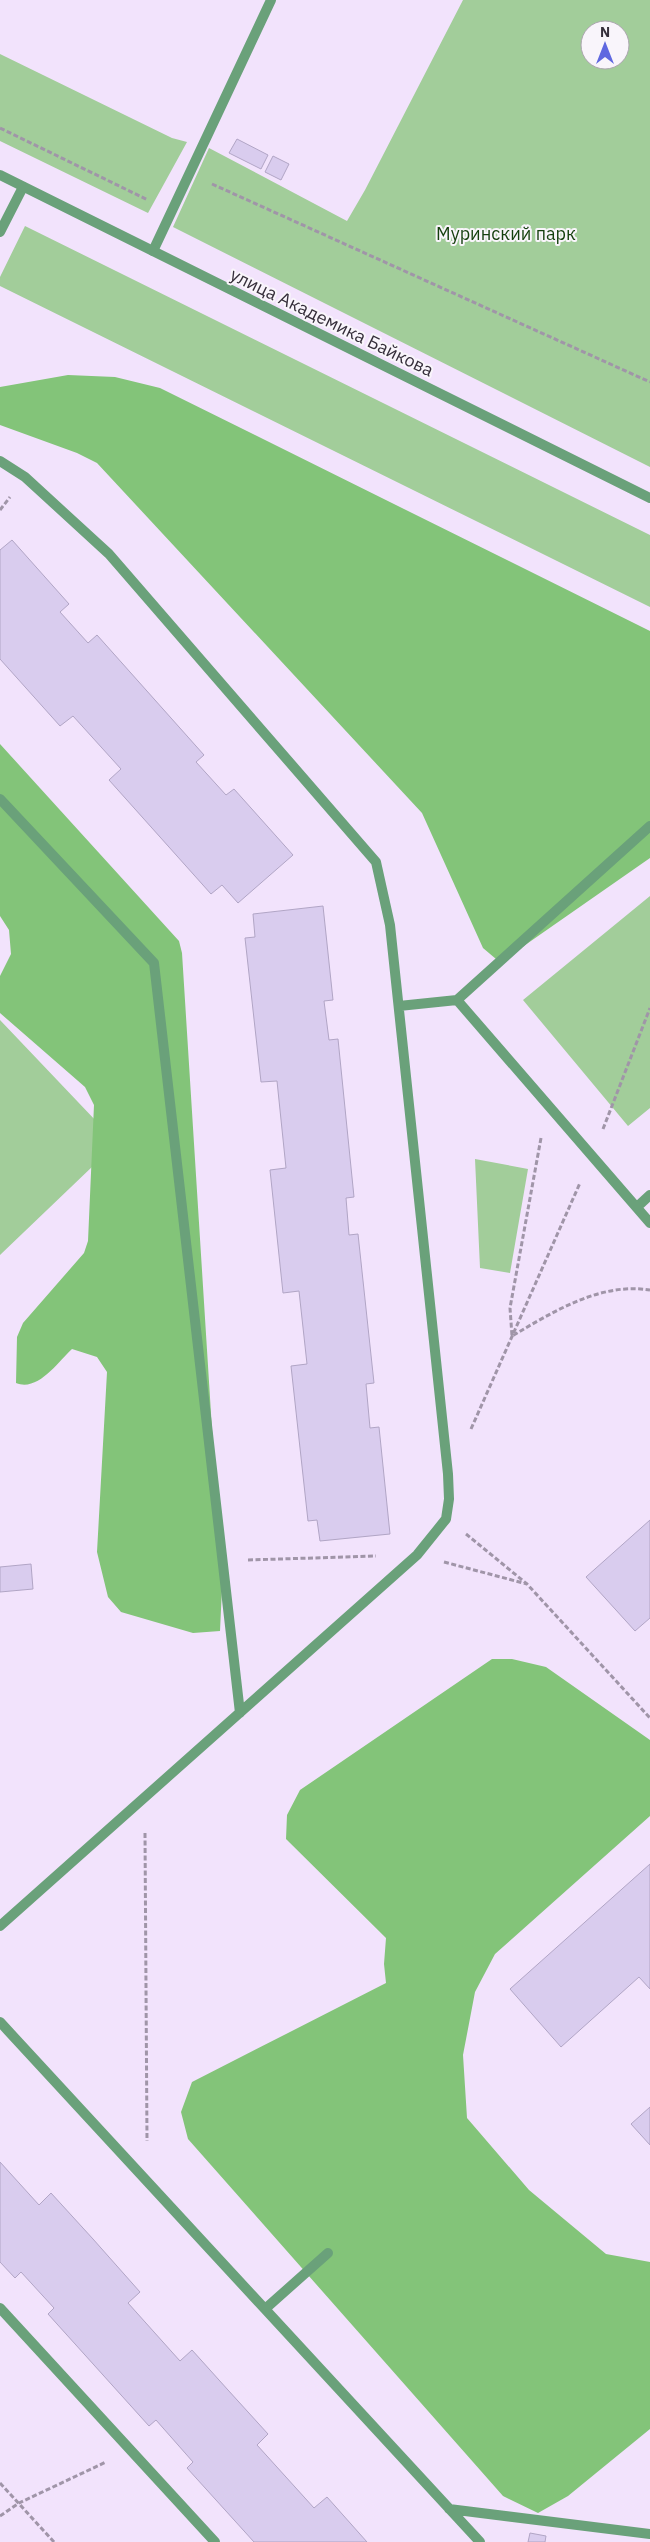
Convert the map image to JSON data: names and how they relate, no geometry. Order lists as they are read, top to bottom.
{
  "streets": {
    "street": ["улица Академика Байкова"]
  },
  "parks": ["Муринский парк"],
  "north": "top"
}
